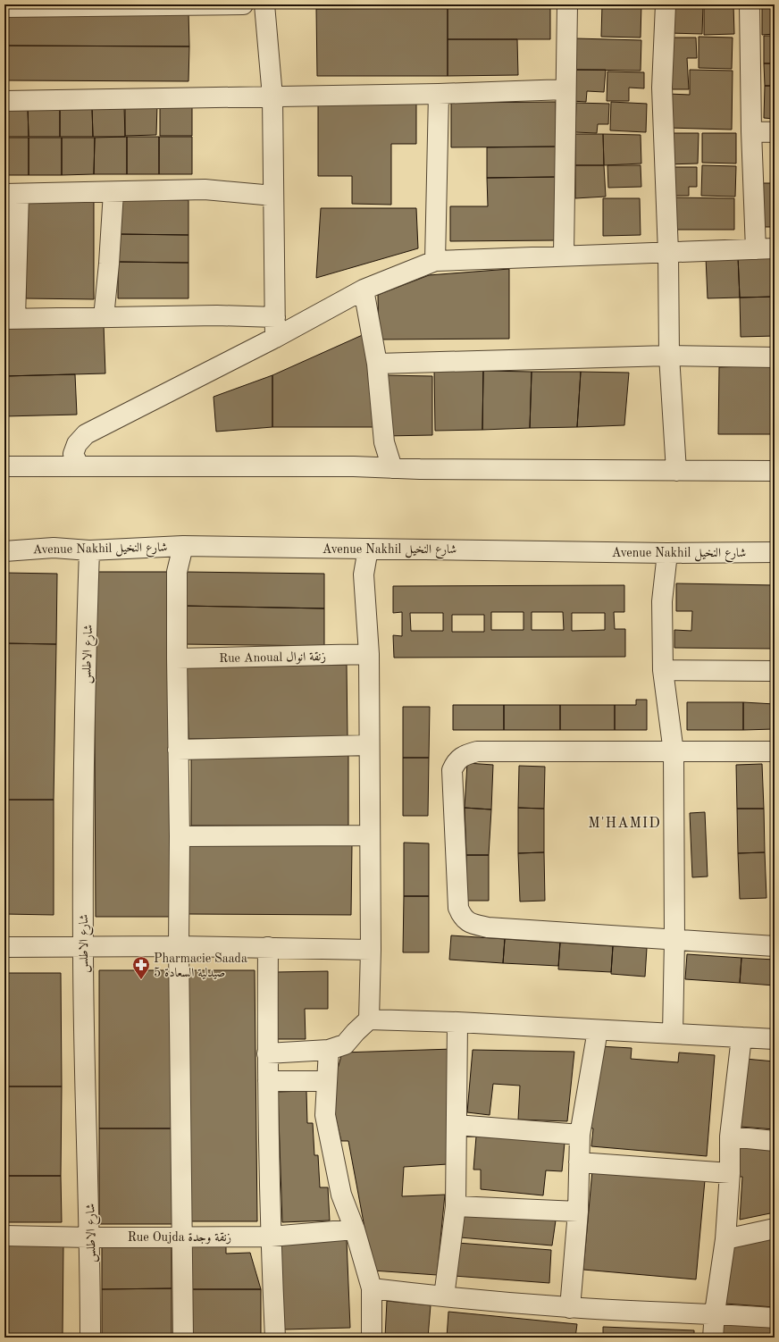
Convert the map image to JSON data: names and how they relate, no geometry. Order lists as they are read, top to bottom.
{
  "streets": {
    "street": [
      "Avenue Nakhil شارع النخيل",
      "شارع الاطلس",
      "Rue Anoual زنقة انوال",
      "Rue Oujda زنقة وجدة"
    ]
  },
  "crossings": [
    ["Avenue Nakhil شارع النخيل", "شارع الاطلس"],
    ["شارع الاطلس", "Rue Oujda زنقة وجدة"]
  ],
  "districts": ["M'HAMID"],
  "places": {
    "pharmacy": ["Pharmacie Saada 5 صيدلية السعادة"]
  }
}
